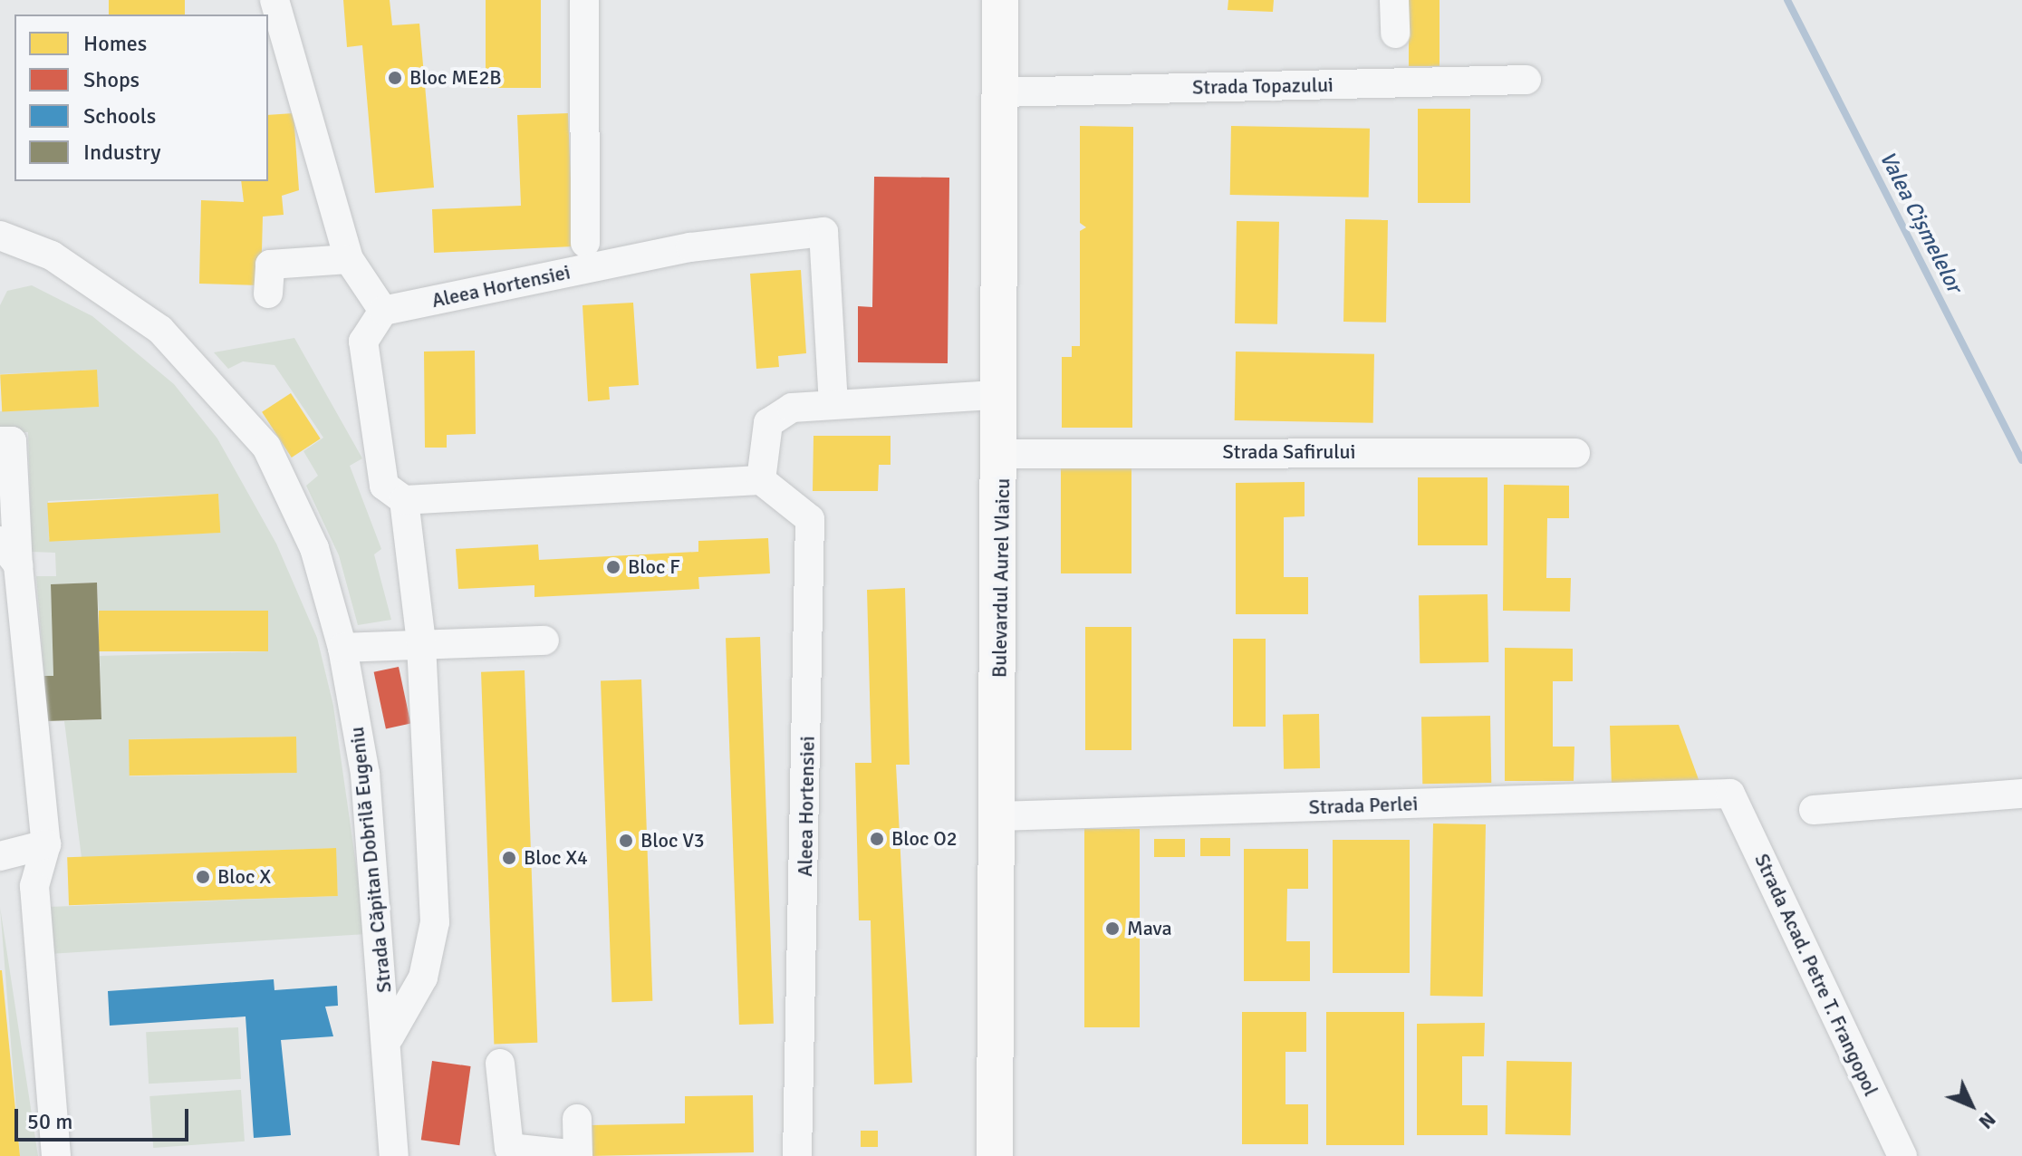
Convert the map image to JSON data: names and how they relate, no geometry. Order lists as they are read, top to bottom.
{
  "streets": {
    "main road": ["Bulevardul Aurel Vlaicu"],
    "street": [
      "Strada Topazului",
      "Aleea Hortensiei",
      "Strada Safirului",
      "Strada Perlei",
      "Strada Căpitan Dobrilă Eugeniu",
      "Strada Acad. Petre T. Frangopol"
    ]
  },
  "crossings": [
    ["Strada Topazului", "Bulevardul Aurel Vlaicu"],
    ["Strada Safirului", "Bulevardul Aurel Vlaicu"],
    ["Bulevardul Aurel Vlaicu", "Strada Perlei"],
    ["Strada Perlei", "Strada Acad. Petre T. Frangopol"]
  ],
  "water": ["Valea Cișmelelor"],
  "places": [
    "Bloc ME2B",
    "Bloc F",
    "Bloc O2",
    "Bloc V3",
    "Bloc X4",
    "Bloc X",
    "Mava"
  ],
  "legend": [
    "Homes",
    "Shops",
    "Schools",
    "Industry"
  ],
  "scale_bar": "50 m",
  "north": "bottom right"
}
